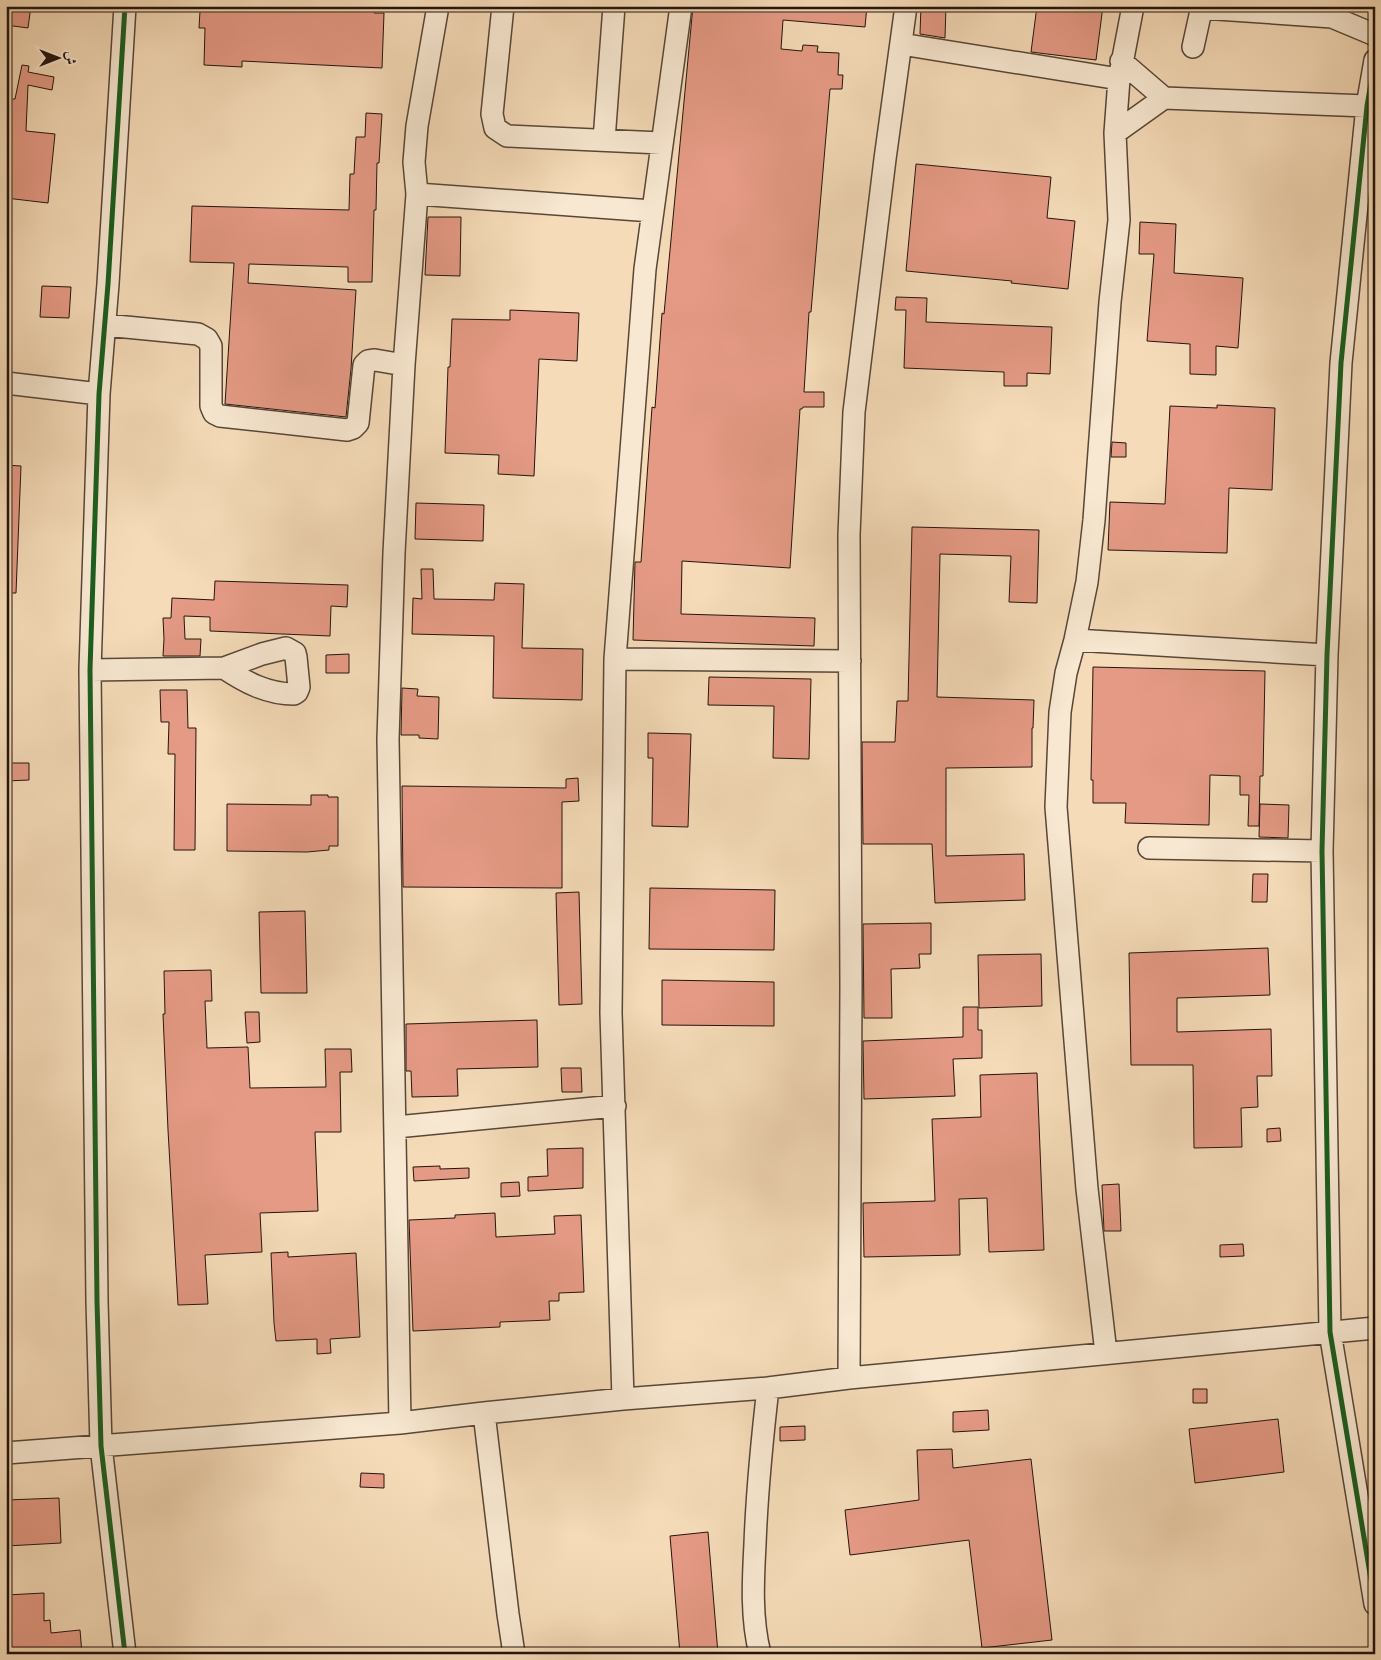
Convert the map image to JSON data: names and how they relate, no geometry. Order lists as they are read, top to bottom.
{
  "north": "right"
}
